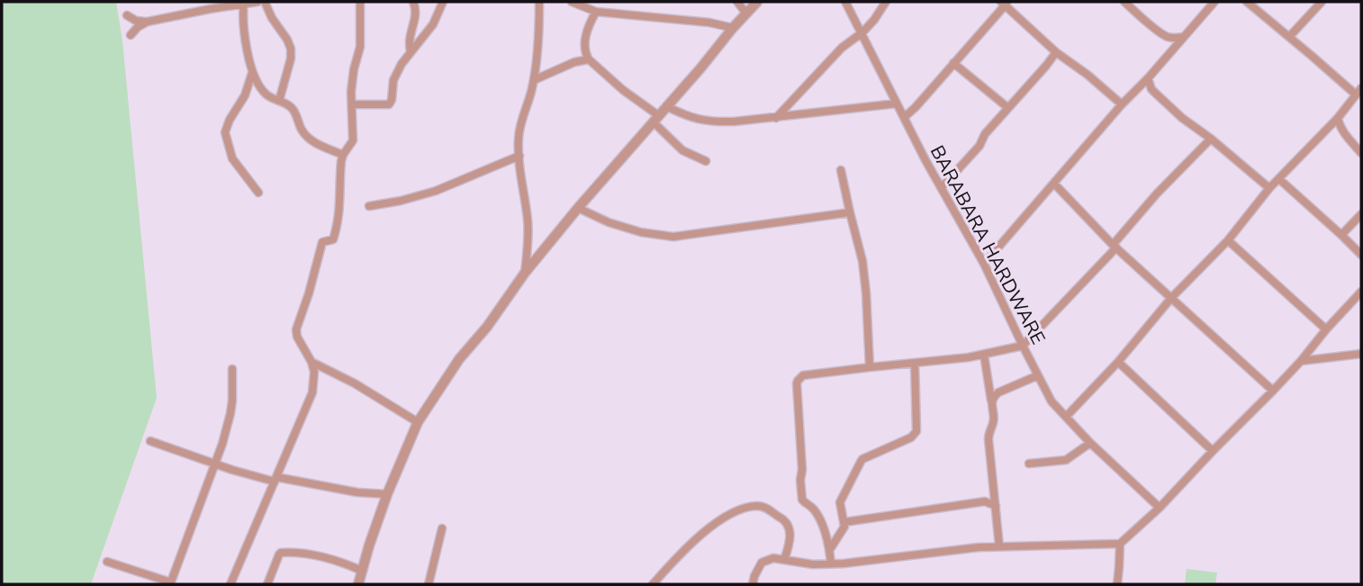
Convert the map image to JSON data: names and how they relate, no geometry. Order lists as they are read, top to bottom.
{
  "streets": {
    "street": ["BARABARA HARDWARE"]
  }
}
